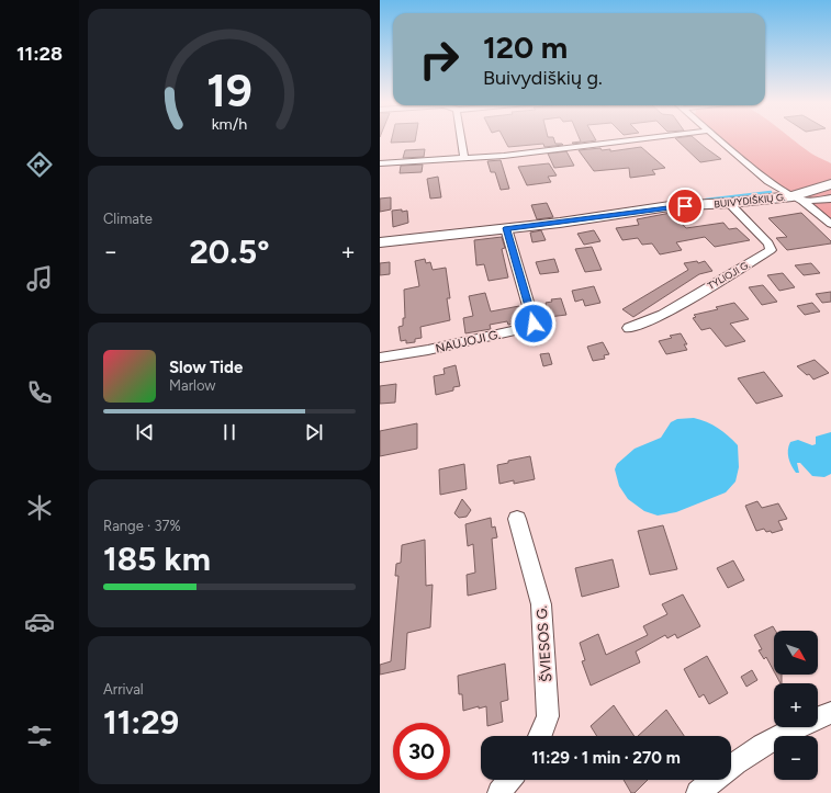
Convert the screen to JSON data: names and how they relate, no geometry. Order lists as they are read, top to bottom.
{
  "streets": {
    "main road": ["BUIVYDIŠKIŲ G."],
    "street": ["TYLIOJI G.", "NAUJOJI G.", "ŠVIESOS G."]
  },
  "crossings": [
    ["BUIVYDIŠKIŲ G.", "TYLIOJI G."],
    ["BUIVYDIŠKIŲ G.", "NAUJOJI G."]
  ],
  "north": "bottom right",
  "page": {
    "tabs": "11:28",
    "turn": ["120 m", "Buivydiškių g."],
    "tile": [
      "Climate",
      ["Range · 37%", "185 km"],
      ["Arrival", "11:29"]
    ],
    "heat": ["−", "20.5°", "+"],
    "song": ["Slow Tide", "Marlow"],
    "map_buttons": ["+", "−"],
    "limit": "30",
    "trip": "11:29 · 1 min · 270 m",
    "gauge": ["19", "km/h"]
  }
}
